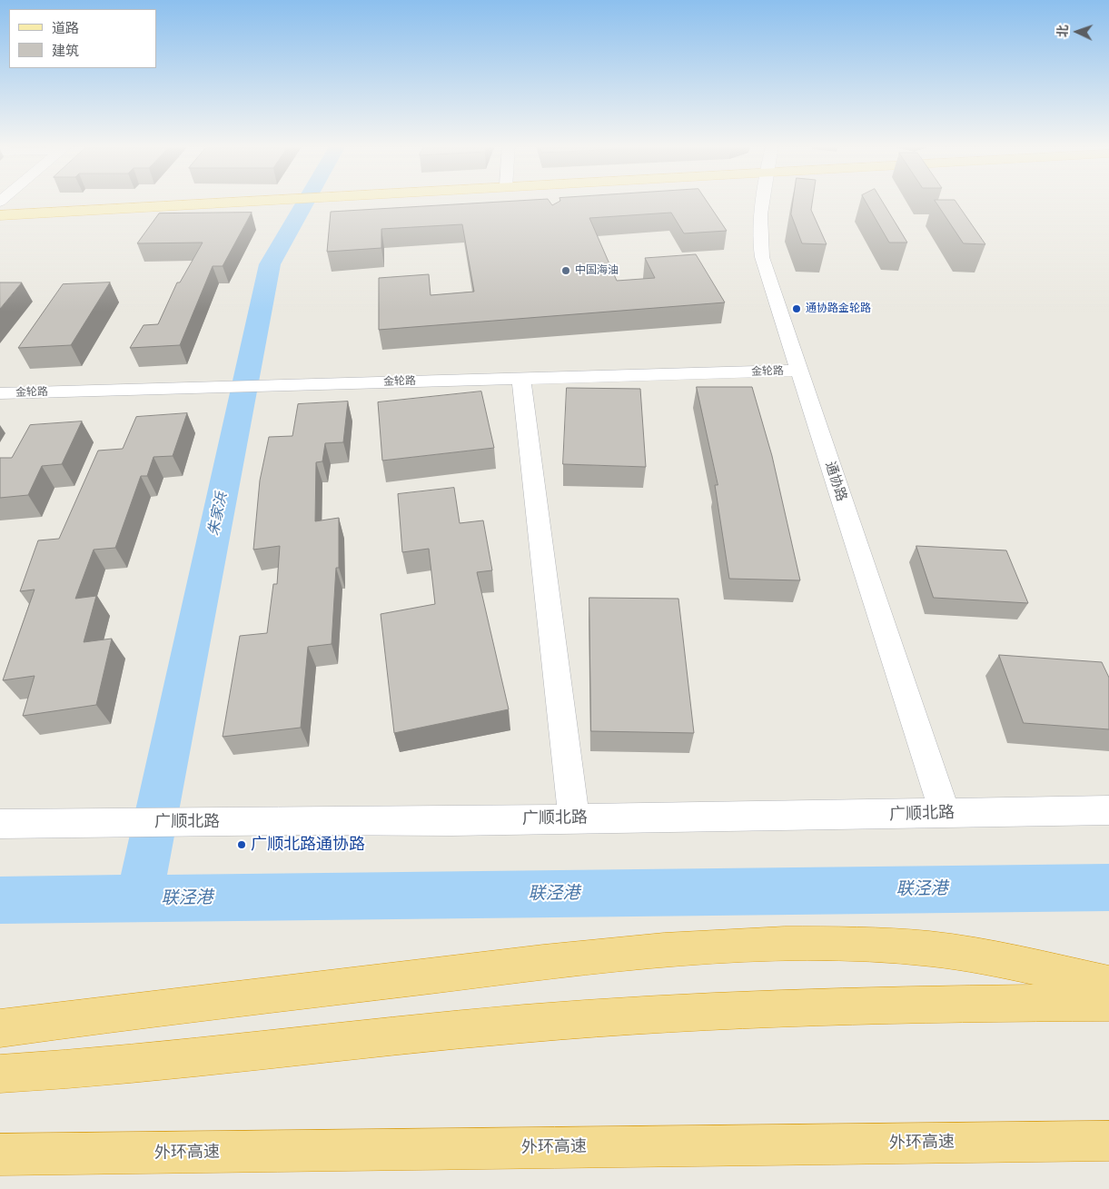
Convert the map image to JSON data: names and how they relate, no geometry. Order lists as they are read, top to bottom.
{
  "streets": {
    "highway": ["外环高速"],
    "street": ["金轮路", "通协路", "广顺北路"]
  },
  "crossings": [
    ["金轮路", "通协路"],
    ["通协路", "广顺北路"]
  ],
  "water": ["朱家浜", "联泾港"],
  "places": ["中国海油", "通协路金轮路", "广顺北路通协路"],
  "legend": ["道路", "建筑"],
  "north": "left"
}
